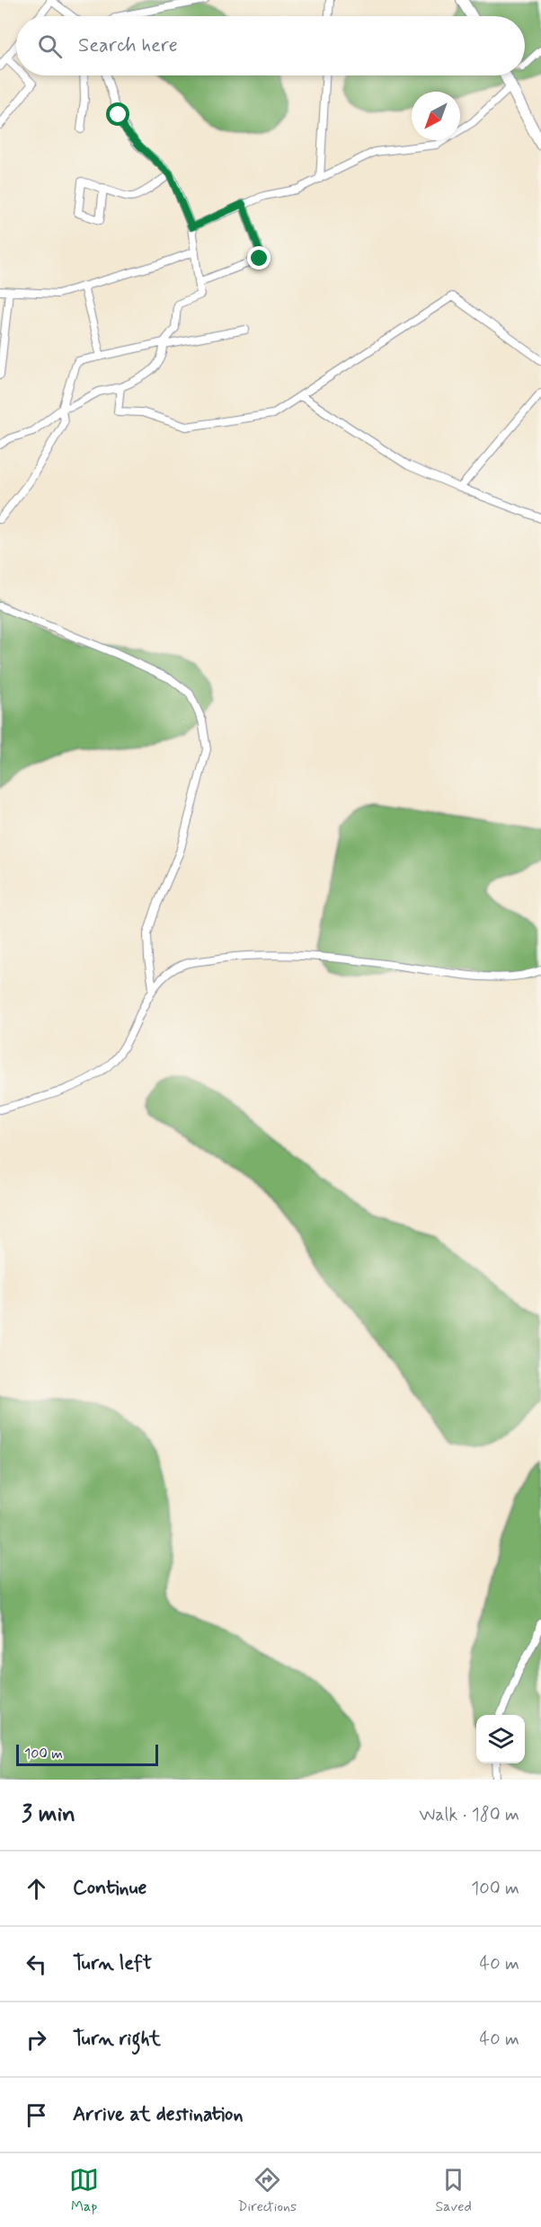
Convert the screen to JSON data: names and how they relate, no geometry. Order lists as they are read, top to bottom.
{
  "scale_bar": "100 m",
  "north": "bottom left",
  "page": {
    "search": "Search here",
    "scale": "100 m",
    "heading": ["3 min", "Walk · 180 m"],
    "list": [
      ["Continue", "100 m"],
      ["Turn left", "40 m"],
      ["Turn right", "40 m"],
      "Arrive at destination"
    ],
    "nav": ["Map", "Directions", "Saved"]
  }
}
